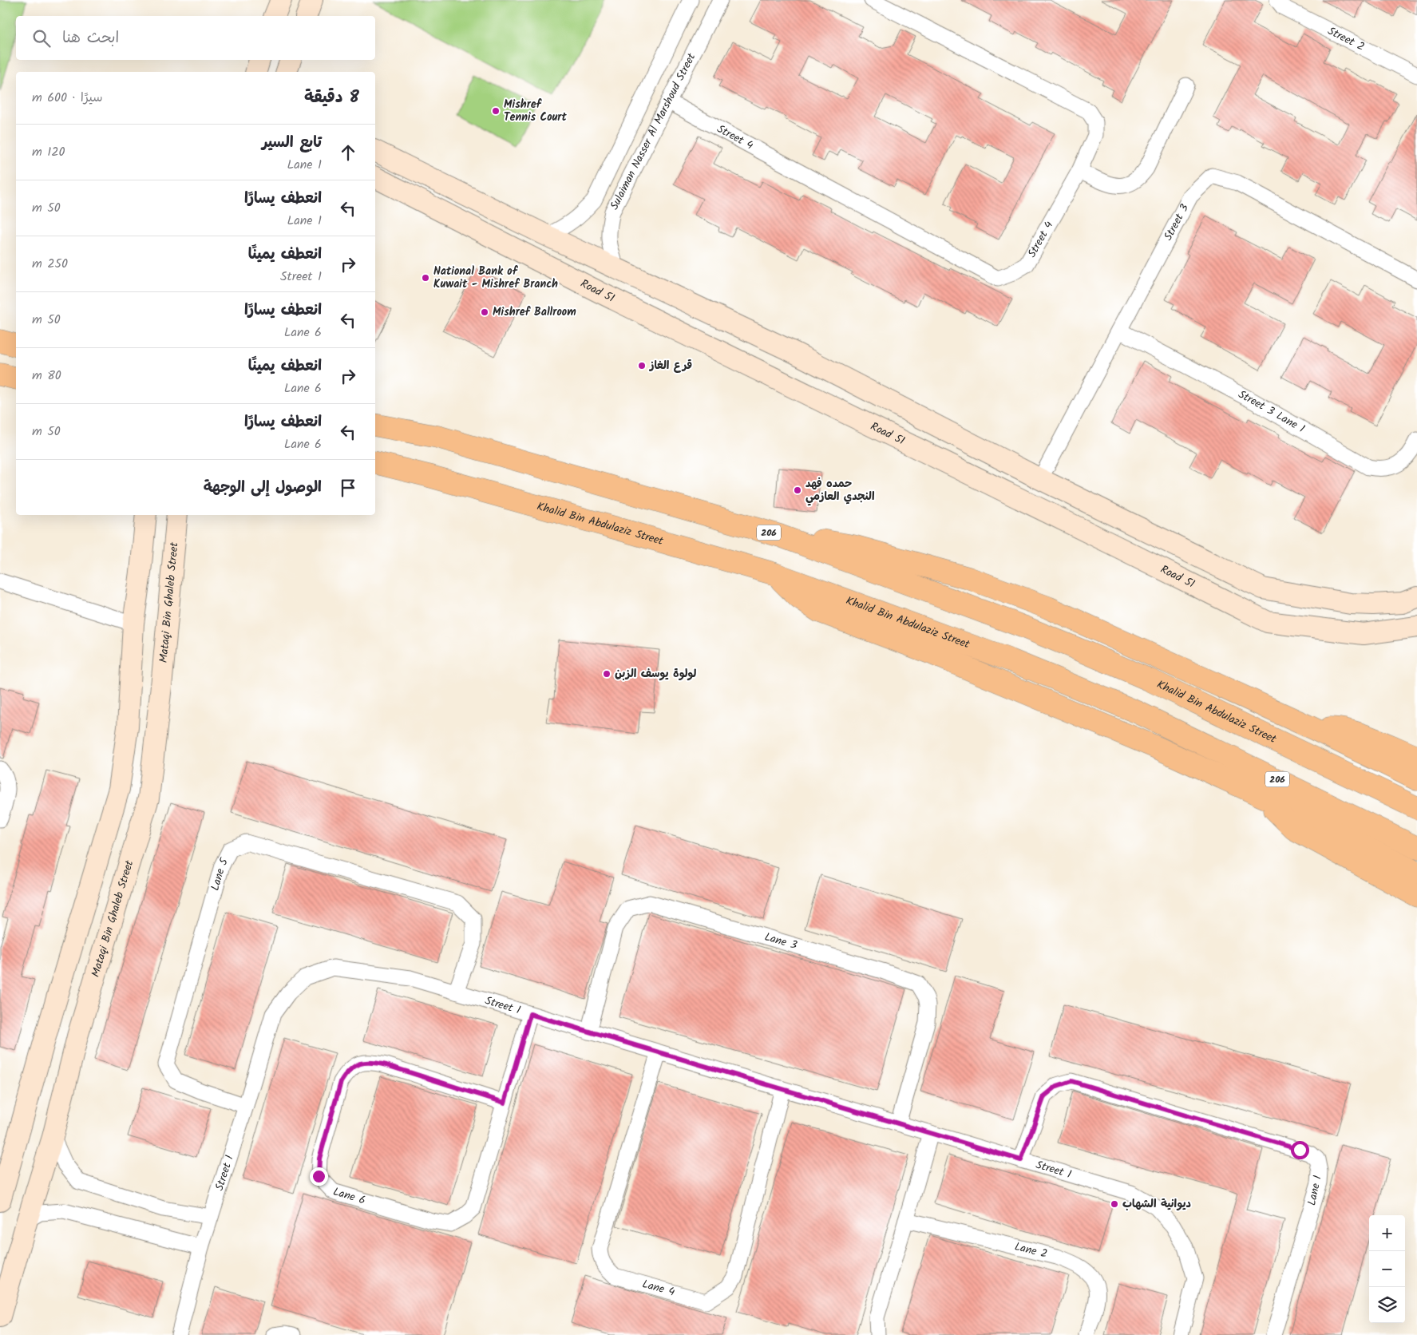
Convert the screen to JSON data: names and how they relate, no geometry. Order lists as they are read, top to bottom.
{
  "streets": {
    "main road": ["Khalid Bin Abdulaziz Street", "206"],
    "street": [
      "Street 2",
      "Sulaiman Nasser Al Marshoud Street",
      "Street 4",
      "Street 3",
      "Road 51",
      "Street 3 Lane 1",
      "Mataqi Bin Ghaleb Street",
      "Lane 5",
      "Lane 3",
      "Street 1",
      "Lane 1",
      "Lane 6",
      "Lane 2",
      "Lane 4"
    ]
  },
  "crossings": [
    ["Sulaiman Nasser Al Marshoud Street", "Street 4"],
    ["Street 3", "Street 3 Lane 1"],
    ["Lane 5", "Street 1"],
    ["Lane 3", "Street 1"],
    ["Street 1", "Lane 1"],
    ["Street 1", "Lane 6"],
    ["Street 1", "Lane 4"]
  ],
  "places": [
    "Mishref Tennis Court",
    "National Bank of Kuwait - Mishref Branch",
    "Mishref Ballroom",
    "قرع الغاز",
    "حمده فهد النجدي العازمي",
    "لولوة يوسف الزبن",
    "ديوانية الشهاب"
  ],
  "page": {
    "search": "ابحث هنا",
    "heading": ["8 دقيقة", "سيرًا · 600 m"],
    "list": [
      ["تابع السير", "Lane 1", "120 m"],
      ["انعطف يسارًا", "Lane 1", "50 m"],
      ["انعطف يمينًا", "Street 1", "250 m"],
      ["انعطف يسارًا", "Lane 6", "50 m"],
      ["انعطف يمينًا", "Lane 6", "80 m"],
      ["انعطف يسارًا", "Lane 6", "50 m"],
      "الوصول إلى الوجهة"
    ],
    "map_buttons": ["+", "−"]
  }
}
